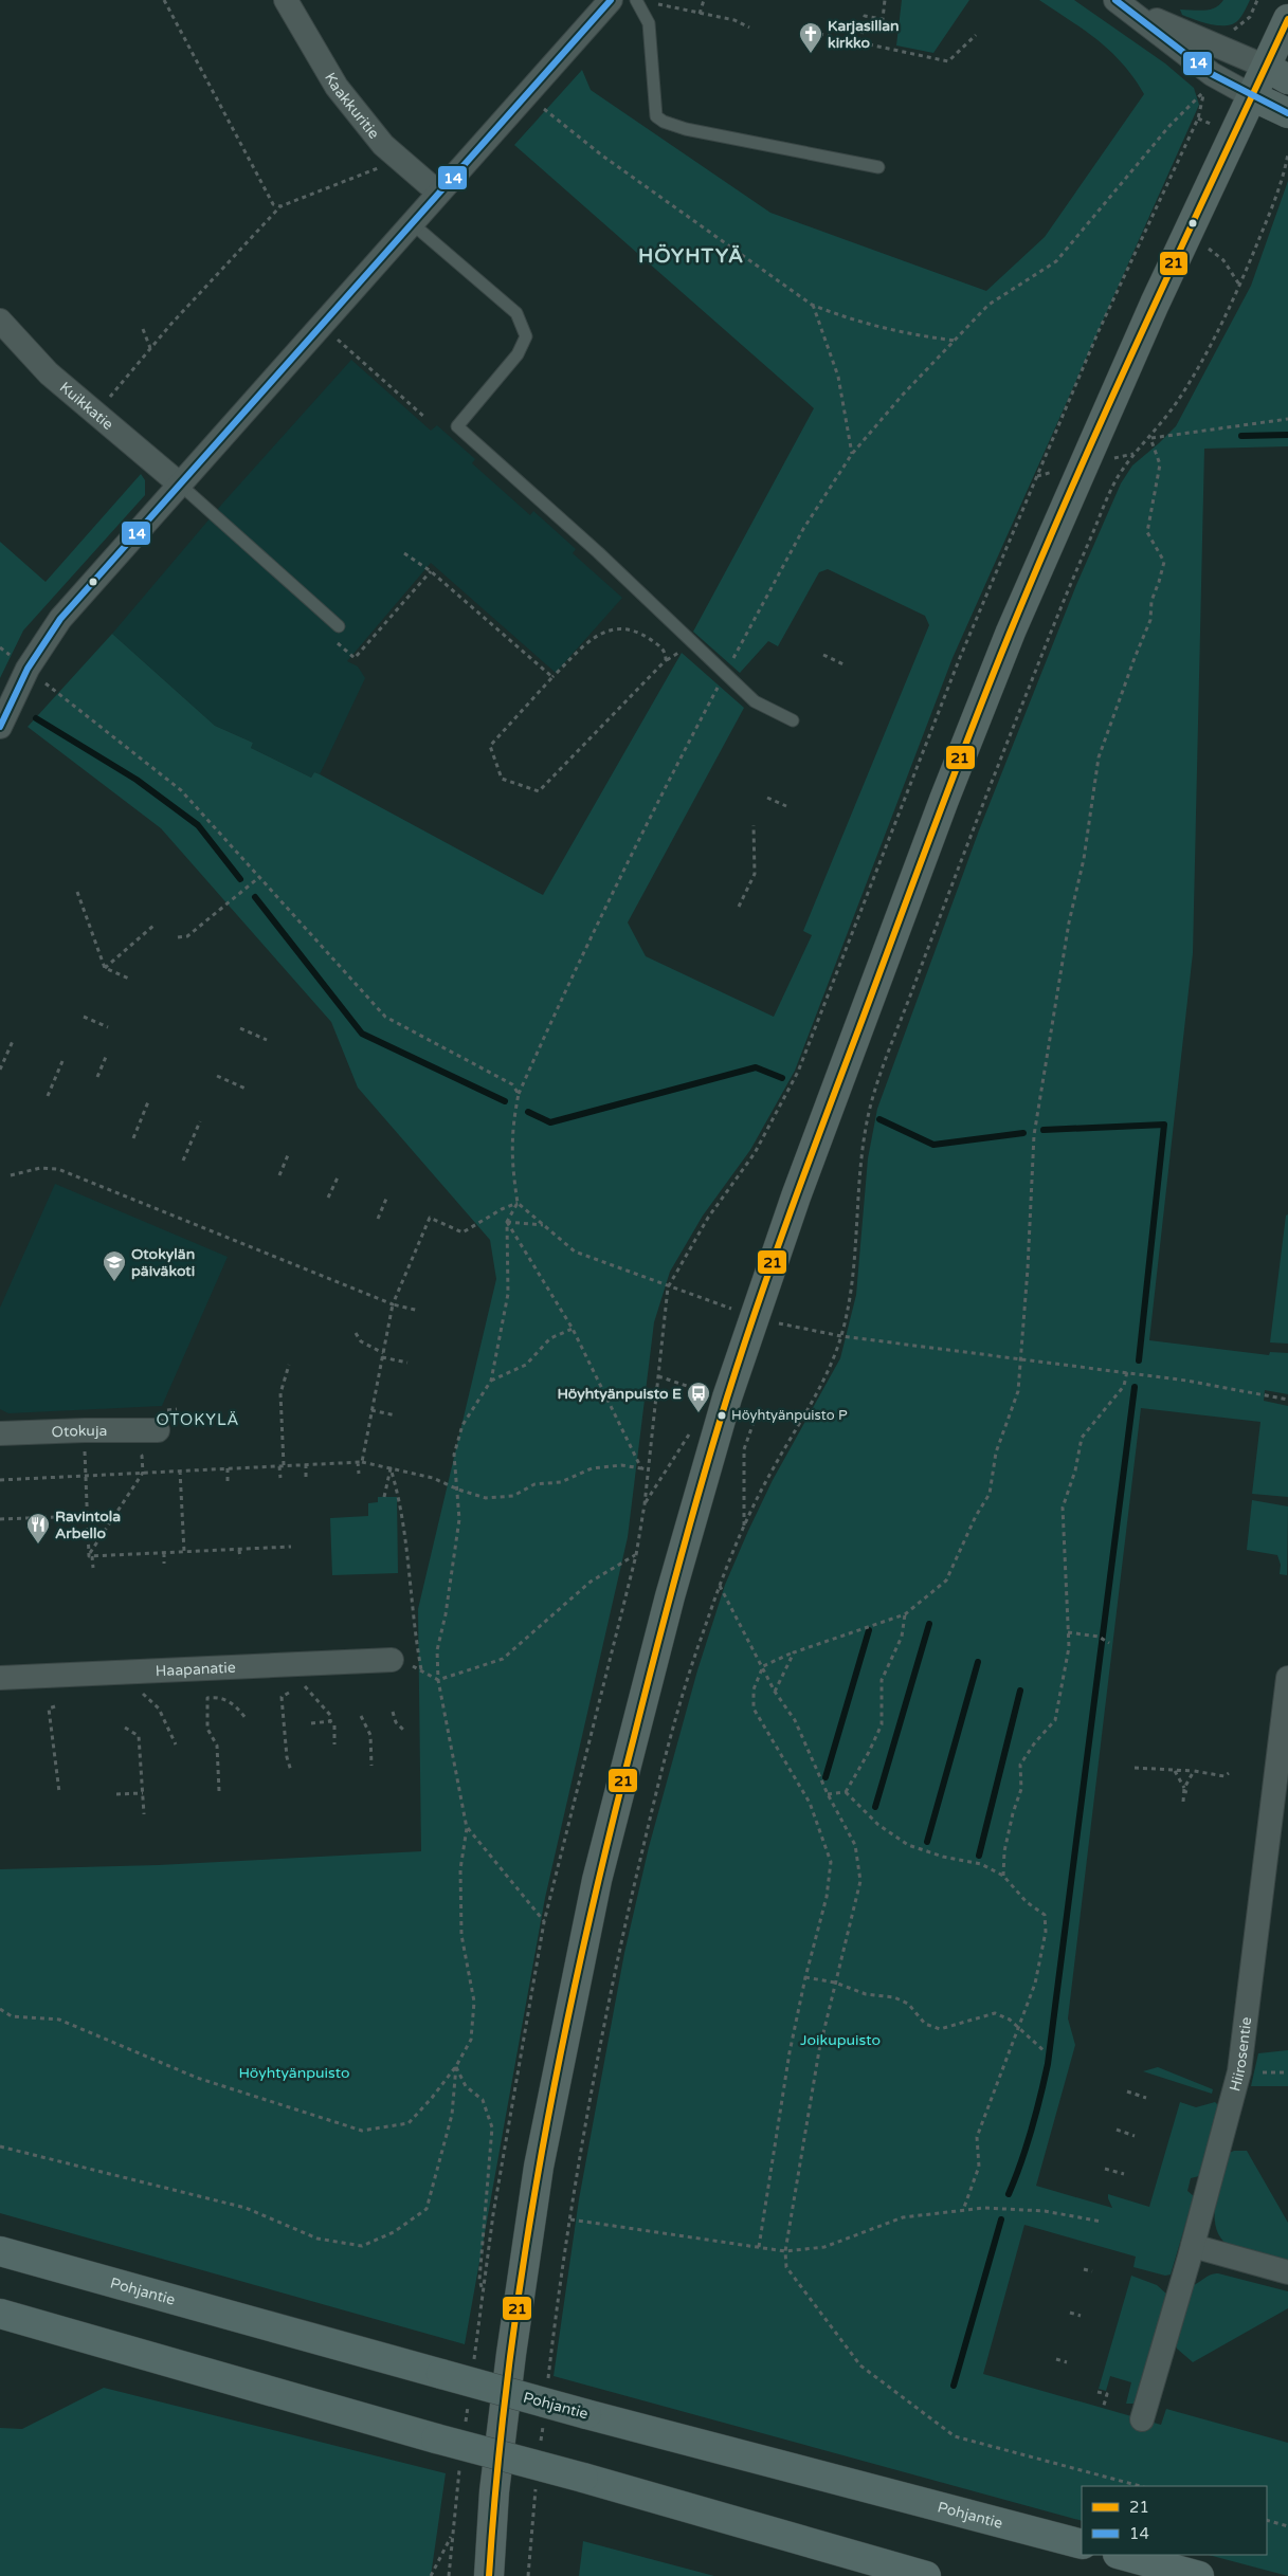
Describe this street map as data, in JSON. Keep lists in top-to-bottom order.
{
  "streets": {
    "highway": ["Pohjantie"],
    "street": [
      "Kaakkuritie",
      "Kuikkatie",
      "Otokuja",
      "Haapanatie",
      "Hiirosentie"
    ]
  },
  "districts": ["HÖYHTYÄ", "OTOKYLÄ"],
  "parks": ["Joikupuisto", "Höyhtyänpuisto"],
  "places": {
    "church": ["Karjasillan kirkko"],
    "school or university": ["Otokylän päiväkoti"],
    "bus stop": ["Höyhtyänpuisto E"],
    "other": ["Höyhtyänpuisto P"],
    "restaurant": ["Ravintola Arbello"]
  },
  "lines": ["transit line 14", "transit line 21"],
  "legend": ["21", "14"]
}
